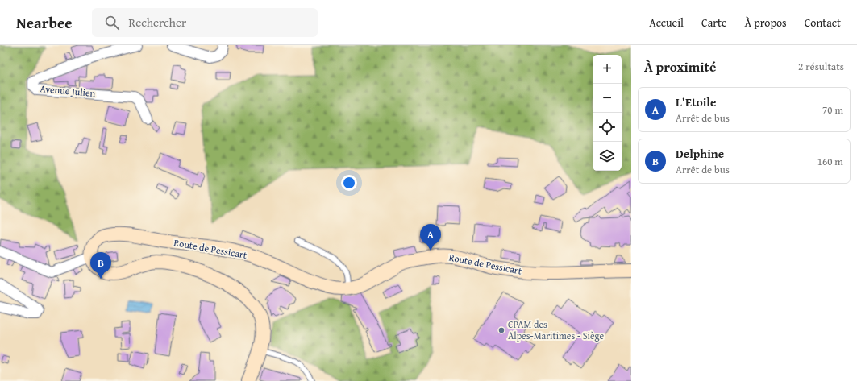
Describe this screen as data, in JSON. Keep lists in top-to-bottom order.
{
  "streets": {
    "street": ["Avenue Julien", "Route de Pessicart"]
  },
  "places": ["CPAM des Alpes-Maritimes - Siège"],
  "page": {
    "header": "Nearbee",
    "search": "Rechercher",
    "nav": [
      "Accueil",
      "Carte",
      "À propos",
      "Contact"
    ],
    "heading": ["À proximité", "2 résultats"],
    "map_buttons": ["+", "−"],
    "list": [
      {
        "mark": "A",
        "name": "L'Etoile",
        "note": "Arrêt de bus",
        "value": "70 m"
      },
      {
        "mark": "B",
        "name": "Delphine",
        "note": "Arrêt de bus",
        "value": "160 m"
      }
    ],
    "pins": ["A", "B"]
  }
}
